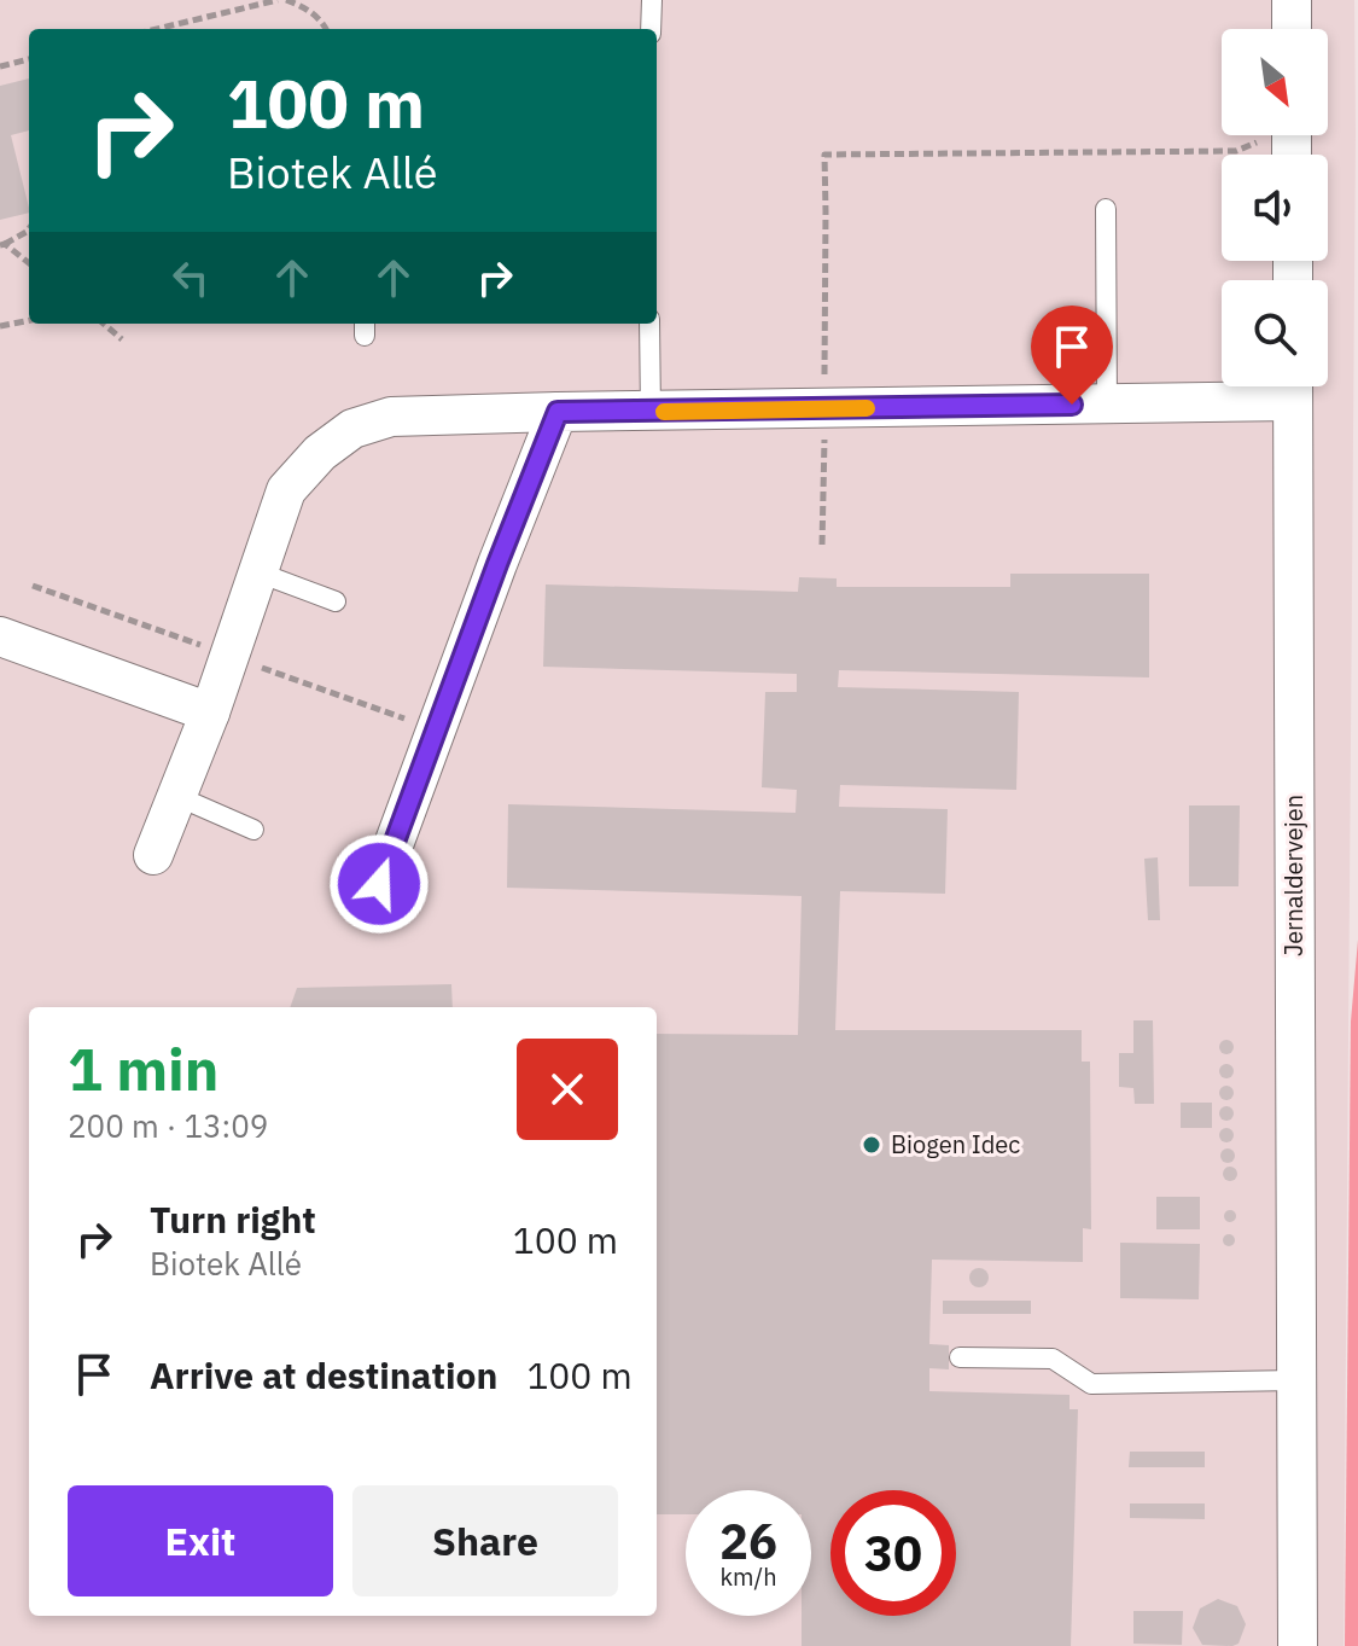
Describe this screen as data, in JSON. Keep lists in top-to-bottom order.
{
  "streets": {
    "street": ["Jernaldervejen"]
  },
  "places": ["Biogen Idec"],
  "north": "bottom right",
  "page": {
    "turn": ["100 m", "Biotek Allé"],
    "heading": ["1 min", "200 m · 13:09"],
    "list": [
      {
        "name": "Turn right",
        "note": "Biotek Allé",
        "value": "100 m"
      },
      {
        "name": "Arrive at destination",
        "value": "100 m"
      }
    ],
    "buttons": ["Exit", "Share"],
    "speed": "26 km/h",
    "limit": "30"
  }
}
